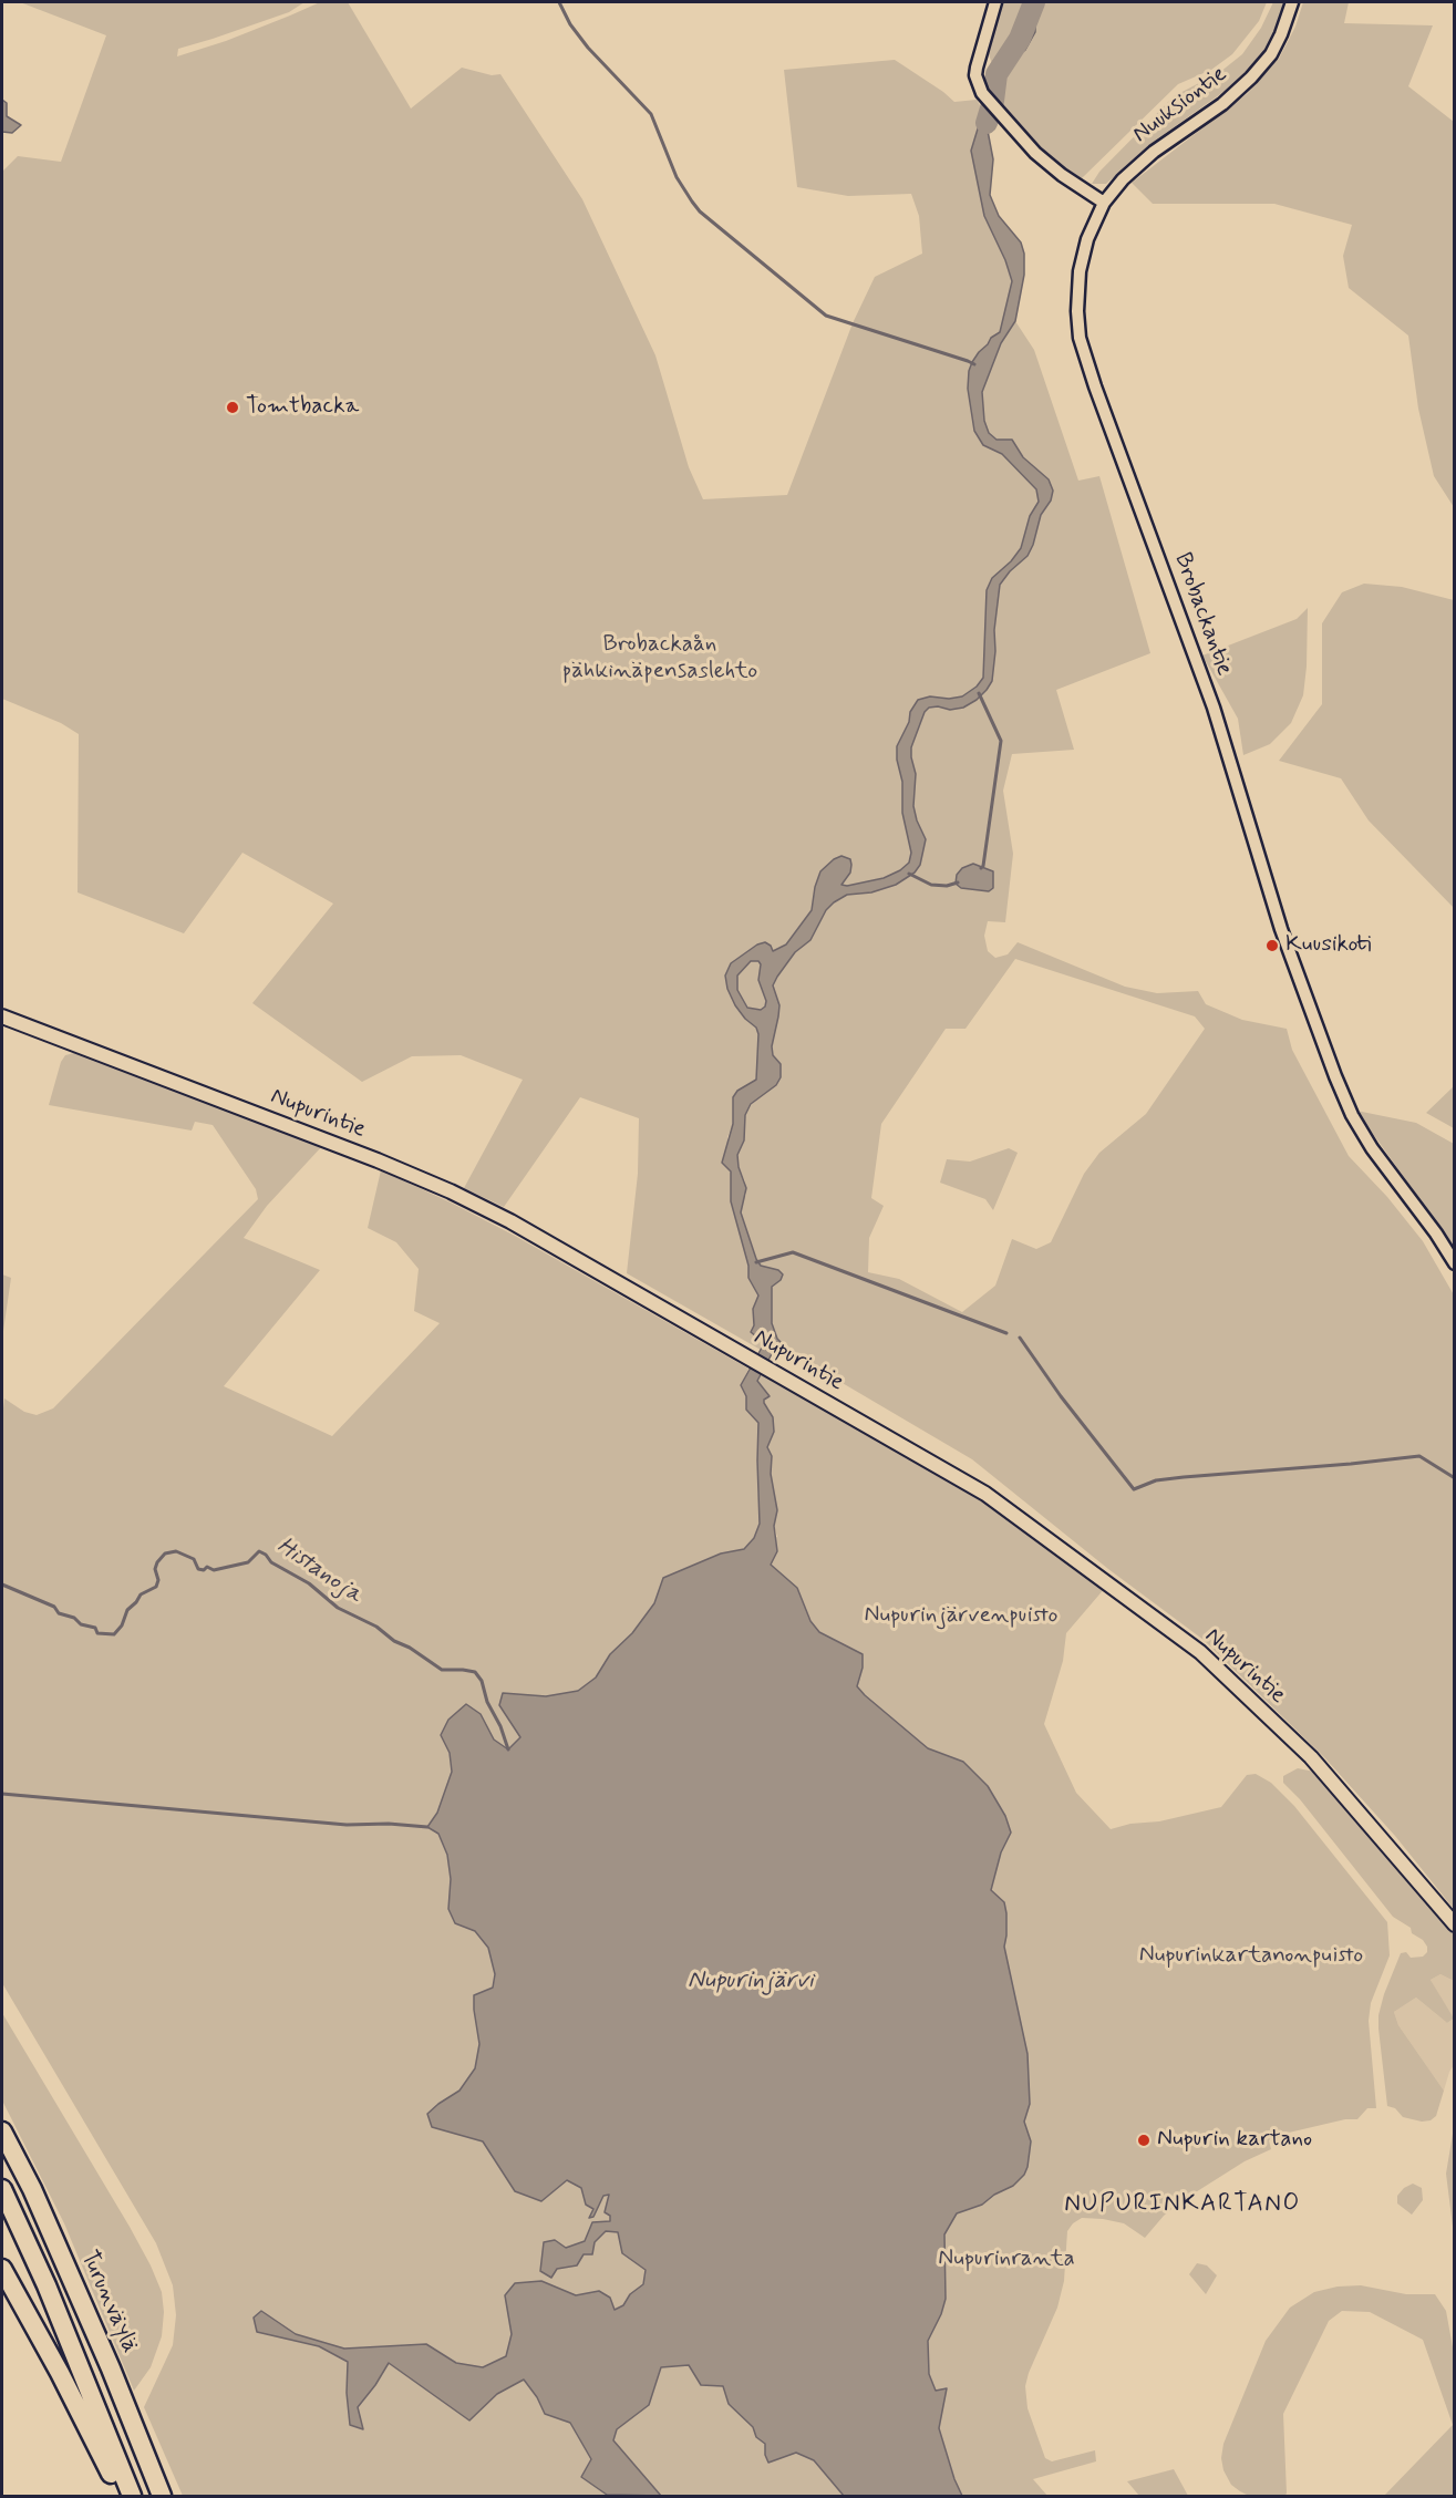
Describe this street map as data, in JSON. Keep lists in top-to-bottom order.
{
  "streets": {
    "highway": ["Turunväylä"],
    "main road": ["Nupurintie"],
    "street": ["Nuuksiontie", "Brobackantie"]
  },
  "crossings": [
    ["Nuuksiontie", "Brobackantie"]
  ],
  "districts": ["NUPURINKARTANO"],
  "water": ["Histanoja", "Nupurinjärvi"],
  "parks": [
    "Brobackaån pähkinäpensaslehto",
    "Nupurinjärvenpuisto",
    "Nupurinkartanonpuisto",
    "Nupurinranta"
  ],
  "places": ["Tomtbacka", "Kuusikoti", "Nupurin kartano"]
}
